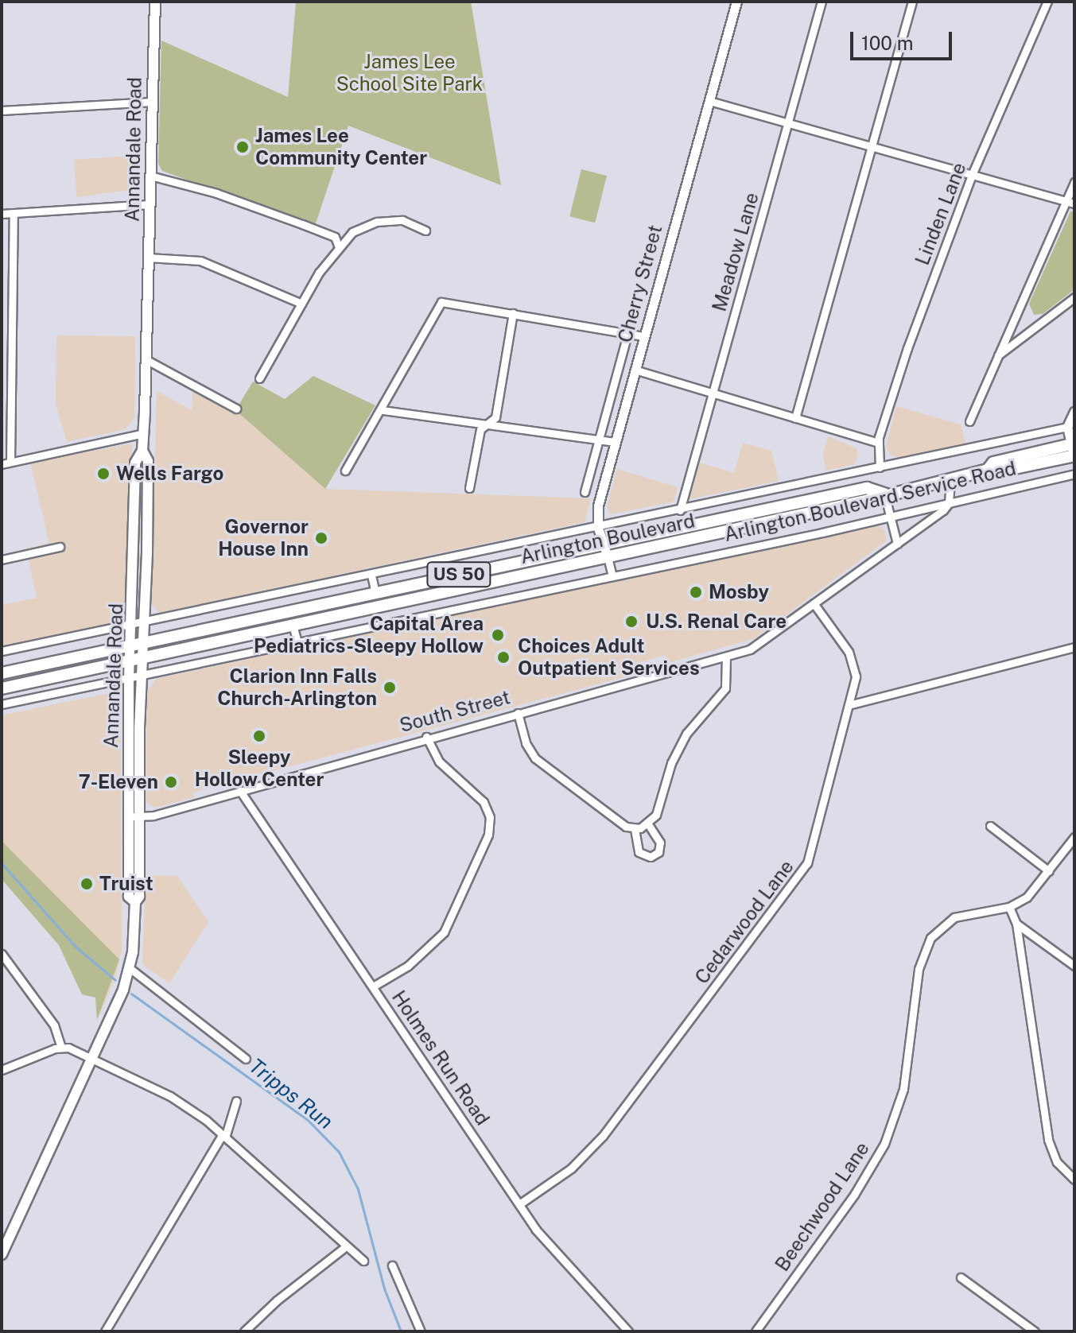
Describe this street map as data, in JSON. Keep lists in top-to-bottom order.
{
  "streets": {
    "highway": ["Arlington Boulevard", "US 50"],
    "main road": ["Annandale Road"],
    "street": [
      "Linden Lane",
      "Meadow Lane",
      "Cherry Street",
      "Arlington Boulevard Service Road",
      "South Street",
      "Cedarwood Lane",
      "Holmes Run Road",
      "Beechwood Lane"
    ]
  },
  "crossings": [
    ["Annandale Road", "Arlington Boulevard Service Road"],
    ["Annandale Road", "Arlington Boulevard"],
    ["Annandale Road", "South Street"],
    ["Meadow Lane", "Arlington Boulevard Service Road"],
    ["Cherry Street", "Arlington Boulevard Service Road"],
    ["Cherry Street", "Arlington Boulevard"],
    ["Arlington Boulevard Service Road", "South Street"],
    ["South Street", "Cedarwood Lane"],
    ["South Street", "Holmes Run Road"],
    ["Cedarwood Lane", "Holmes Run Road"]
  ],
  "water": ["Tripps Run"],
  "parks": ["James Lee School Site Park"],
  "places": [
    "James Lee Community Center",
    "Wells Fargo",
    "Governor House Inn",
    "Mosby",
    "U.S. Renal Care",
    "Capital Area Pediatrics-Sleepy Hollow",
    "Choices Adult Outpatient Services",
    "Clarion Inn Falls Church-Arlington",
    "Sleepy Hollow Center",
    "7-Eleven",
    "Truist"
  ],
  "scale_bar": "100 m"
}
